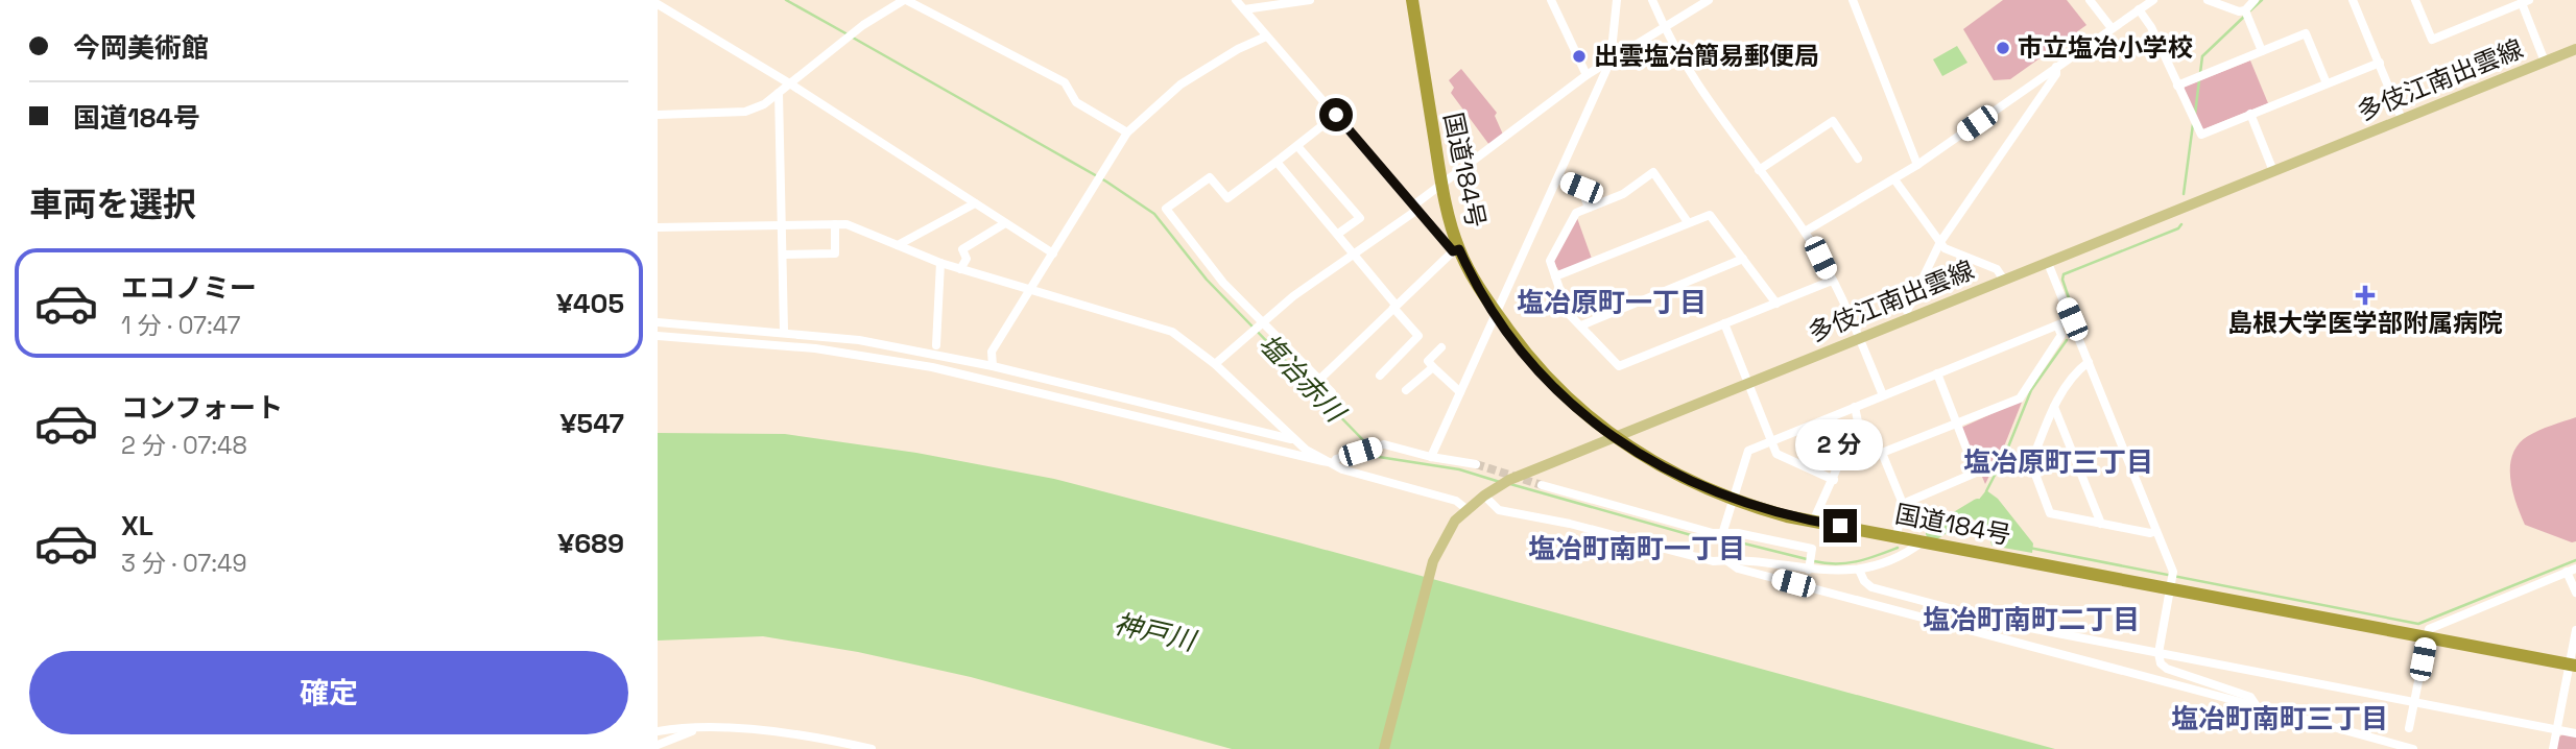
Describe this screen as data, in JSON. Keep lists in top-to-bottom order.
{
  "streets": {
    "highway": ["国道184号"],
    "main road": ["多伎江南出雲線"]
  },
  "crossings": [
    ["多伎江南出雲線", "国道184号"]
  ],
  "districts": [
    "塩冶原町一丁目",
    "塩冶原町三丁目",
    "塩冶町南町一丁目",
    "塩冶町南町二丁目",
    "塩冶町南町三丁目"
  ],
  "water": ["塩冶赤川", "神戸川"],
  "places": {
    "other": ["市立塩冶小学校", "出雲塩冶簡易郵便局"],
    "health": ["島根大学医学部附属病院"]
  },
  "page": {
    "banner": ["今岡美術館", "国道184号"],
    "heading": "車両を選択",
    "list": [
      {
        "name": "エコノミー",
        "note": "1 分 · 07:47",
        "value": "¥405"
      },
      {
        "name": "コンフォート",
        "note": "2 分 · 07:48",
        "value": "¥547"
      },
      {
        "name": "XL",
        "note": "3 分 · 07:49",
        "value": "¥689"
      }
    ],
    "bubble": "2 分",
    "buttons": "確定"
  }
}
